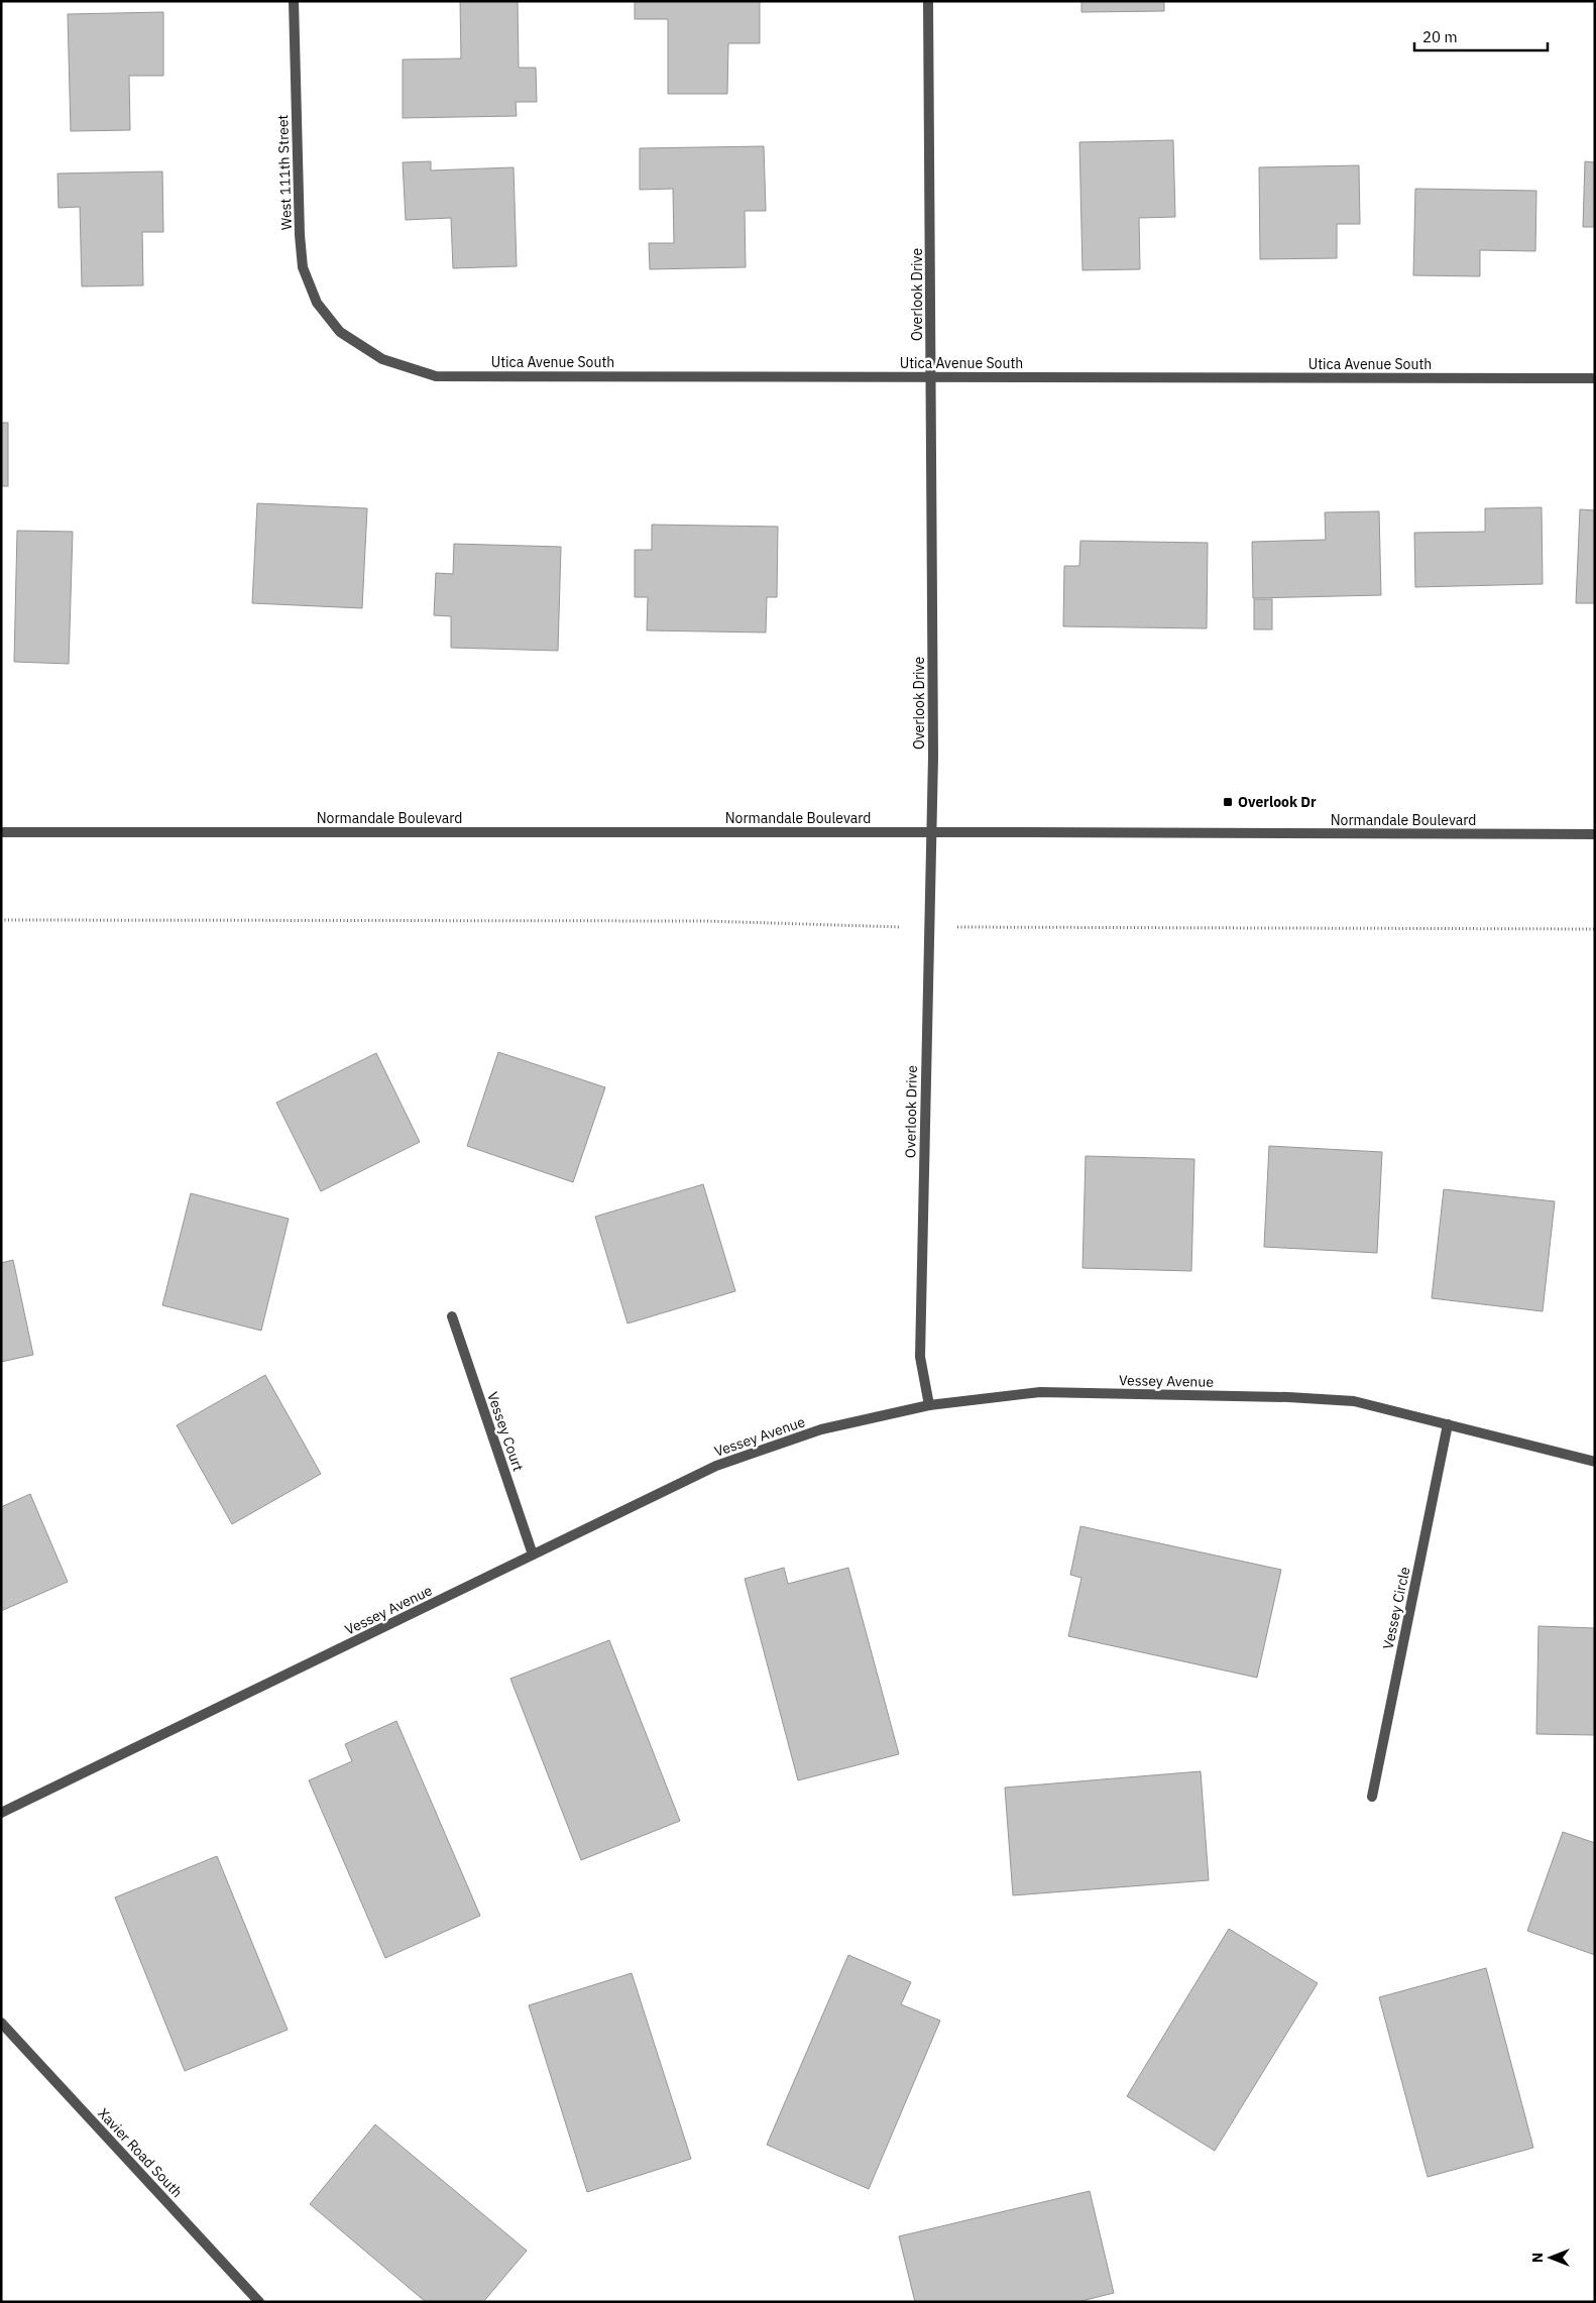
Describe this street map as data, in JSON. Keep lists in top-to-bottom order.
{
  "streets": {
    "street": [
      "West 111th Street",
      "Overlook Drive",
      "Utica Avenue South",
      "Normandale Boulevard",
      "Vessey Avenue",
      "Vessey Court",
      "Vessey Circle",
      "Xavier Road South"
    ]
  },
  "crossings": [
    ["West 111th Street", "Utica Avenue South"],
    ["Overlook Drive", "Utica Avenue South"],
    ["Overlook Drive", "Normandale Boulevard"],
    ["Overlook Drive", "Vessey Avenue"],
    ["Vessey Avenue", "Vessey Court"],
    ["Vessey Avenue", "Vessey Circle"]
  ],
  "places": {
    "transit": ["Overlook Dr"]
  },
  "scale_bar": "20 m",
  "north": "left"
}
